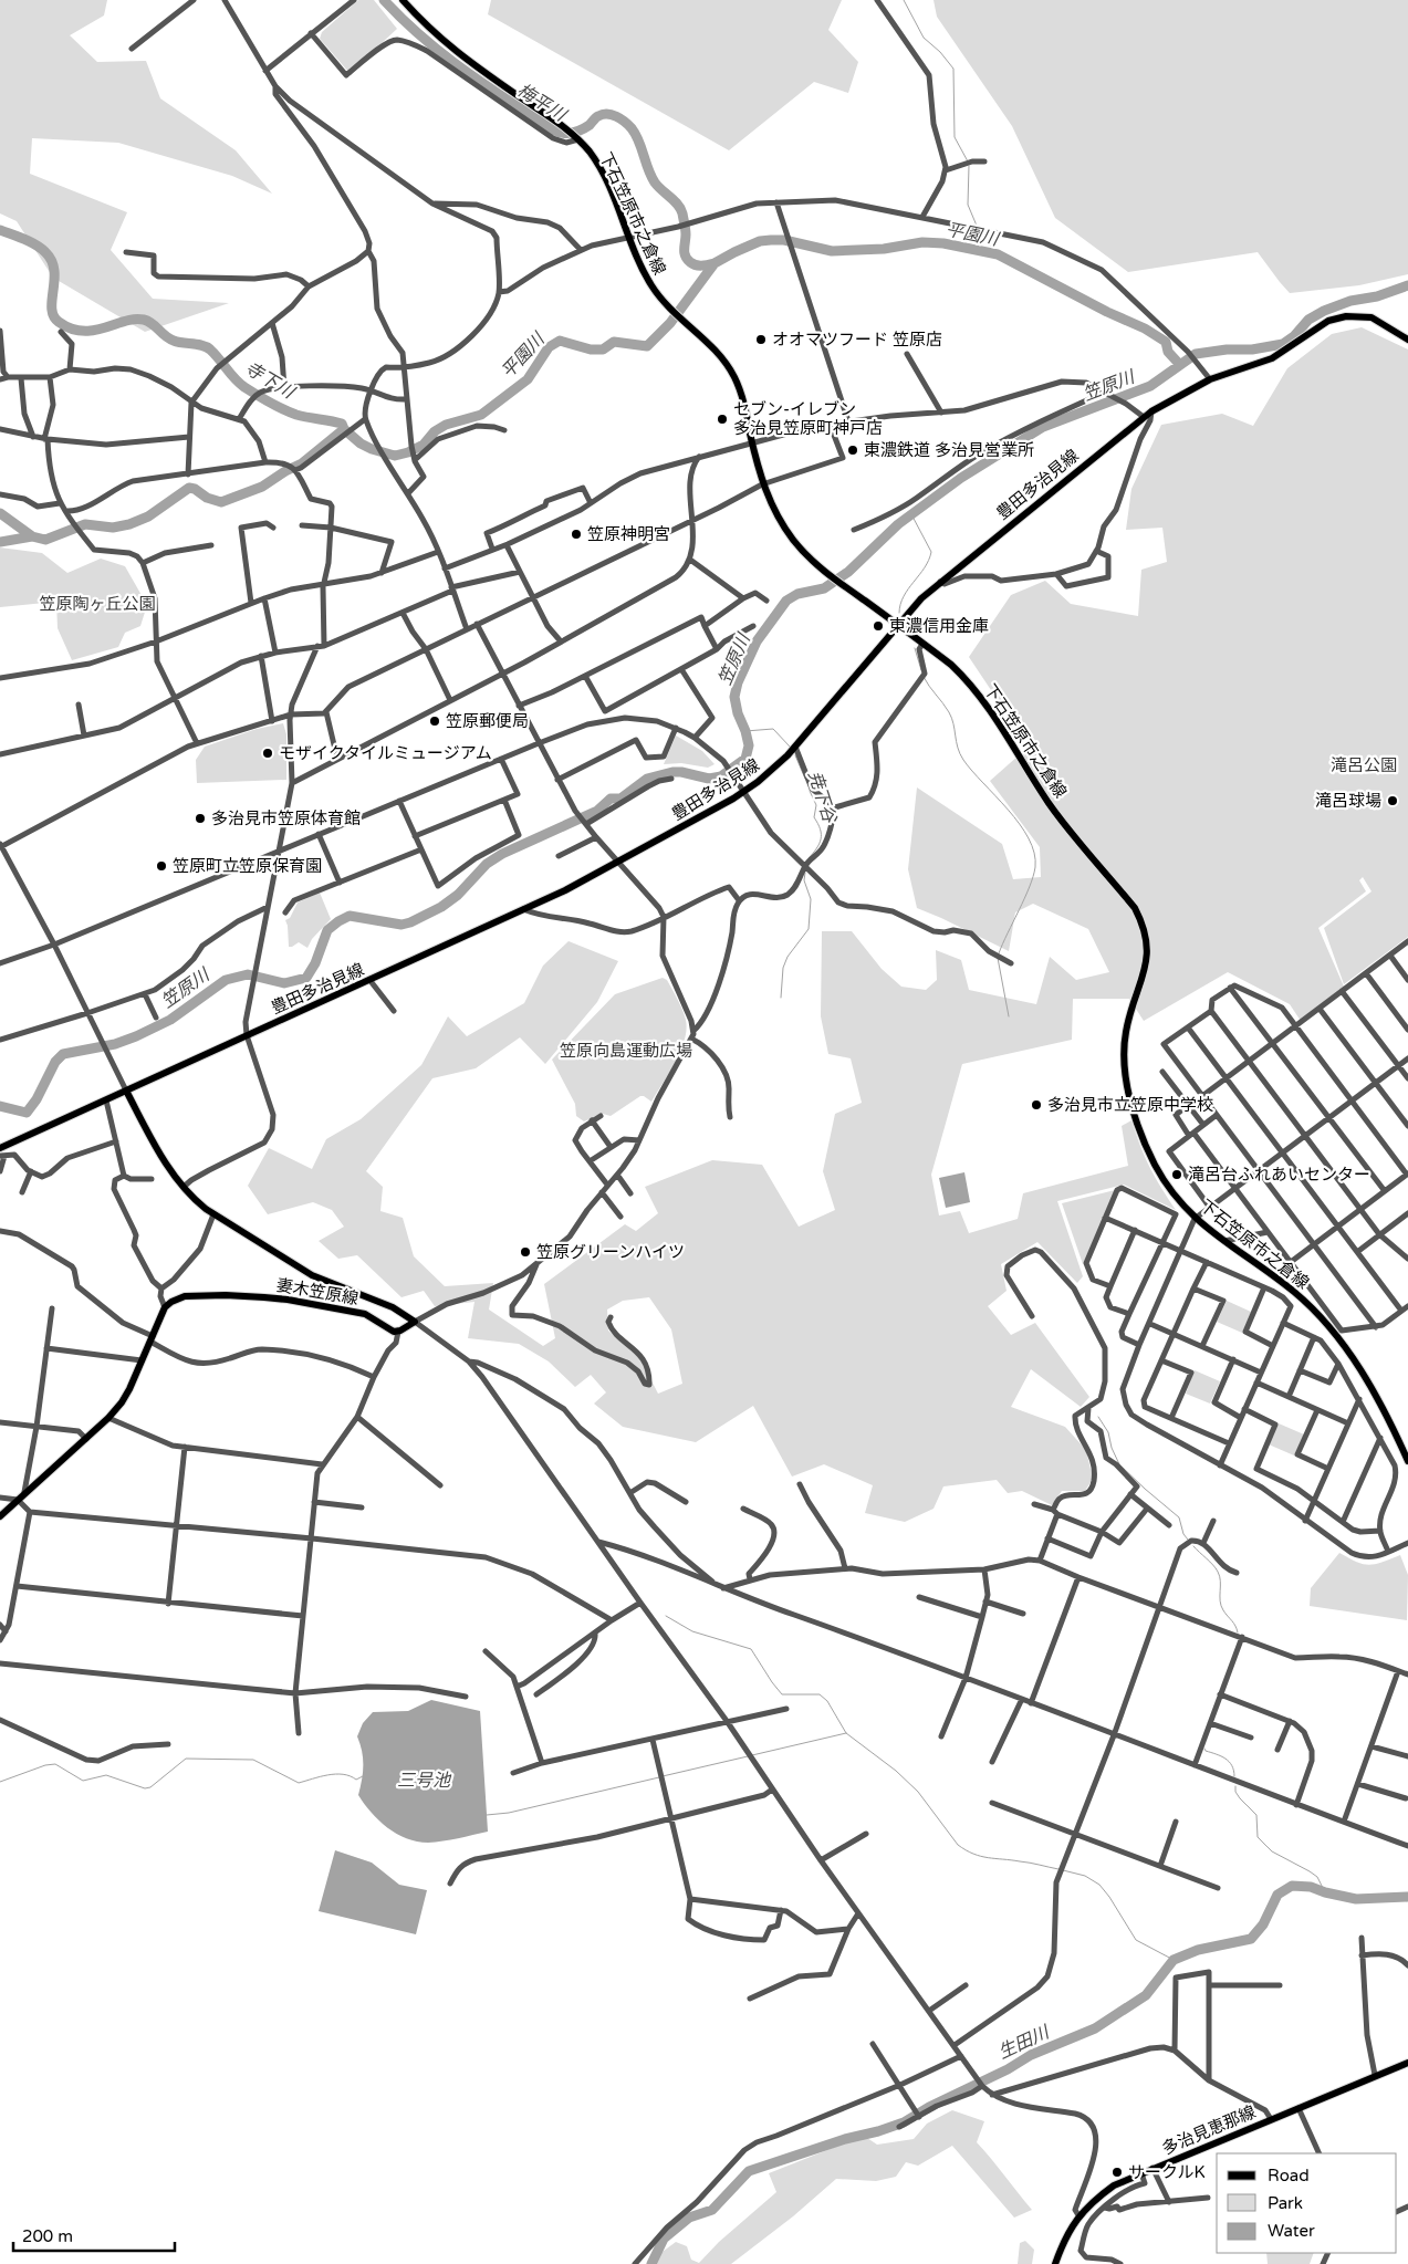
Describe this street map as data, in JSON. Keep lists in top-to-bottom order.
{
  "streets": {
    "main road": [
      "下石笠原市之倉線",
      "豊田多治見線",
      "妻木笠原線",
      "多治見恵那線"
    ]
  },
  "crossings": [
    ["下石笠原市之倉線", "豊田多治見線"],
    ["豊田多治見線", "妻木笠原線"]
  ],
  "water": [
    "梅平川",
    "平園川",
    "寺下川",
    "笠原川",
    "尭下谷",
    "三号池",
    "生田川"
  ],
  "parks": ["笠原陶ヶ丘公園", "滝呂公園", "笠原向島運動広場"],
  "places": [
    "オオマツフード 笠原店",
    "セブン-イレブン 多治見笠原町神戸店",
    "東濃鉄道 多治見営業所",
    "笠原神明宮",
    "東濃信用金庫",
    "笠原郵便局",
    "モザイクタイルミュージアム",
    "滝呂球場",
    "多治見市笠原体育館",
    "笠原町立笠原保育園",
    "多治見市立笠原中学校",
    "滝呂台ふれあいセンター",
    "笠原グリーンハイツ",
    "サークルK"
  ],
  "legend": ["Road", "Park", "Water"],
  "scale_bar": "200 m"
}
